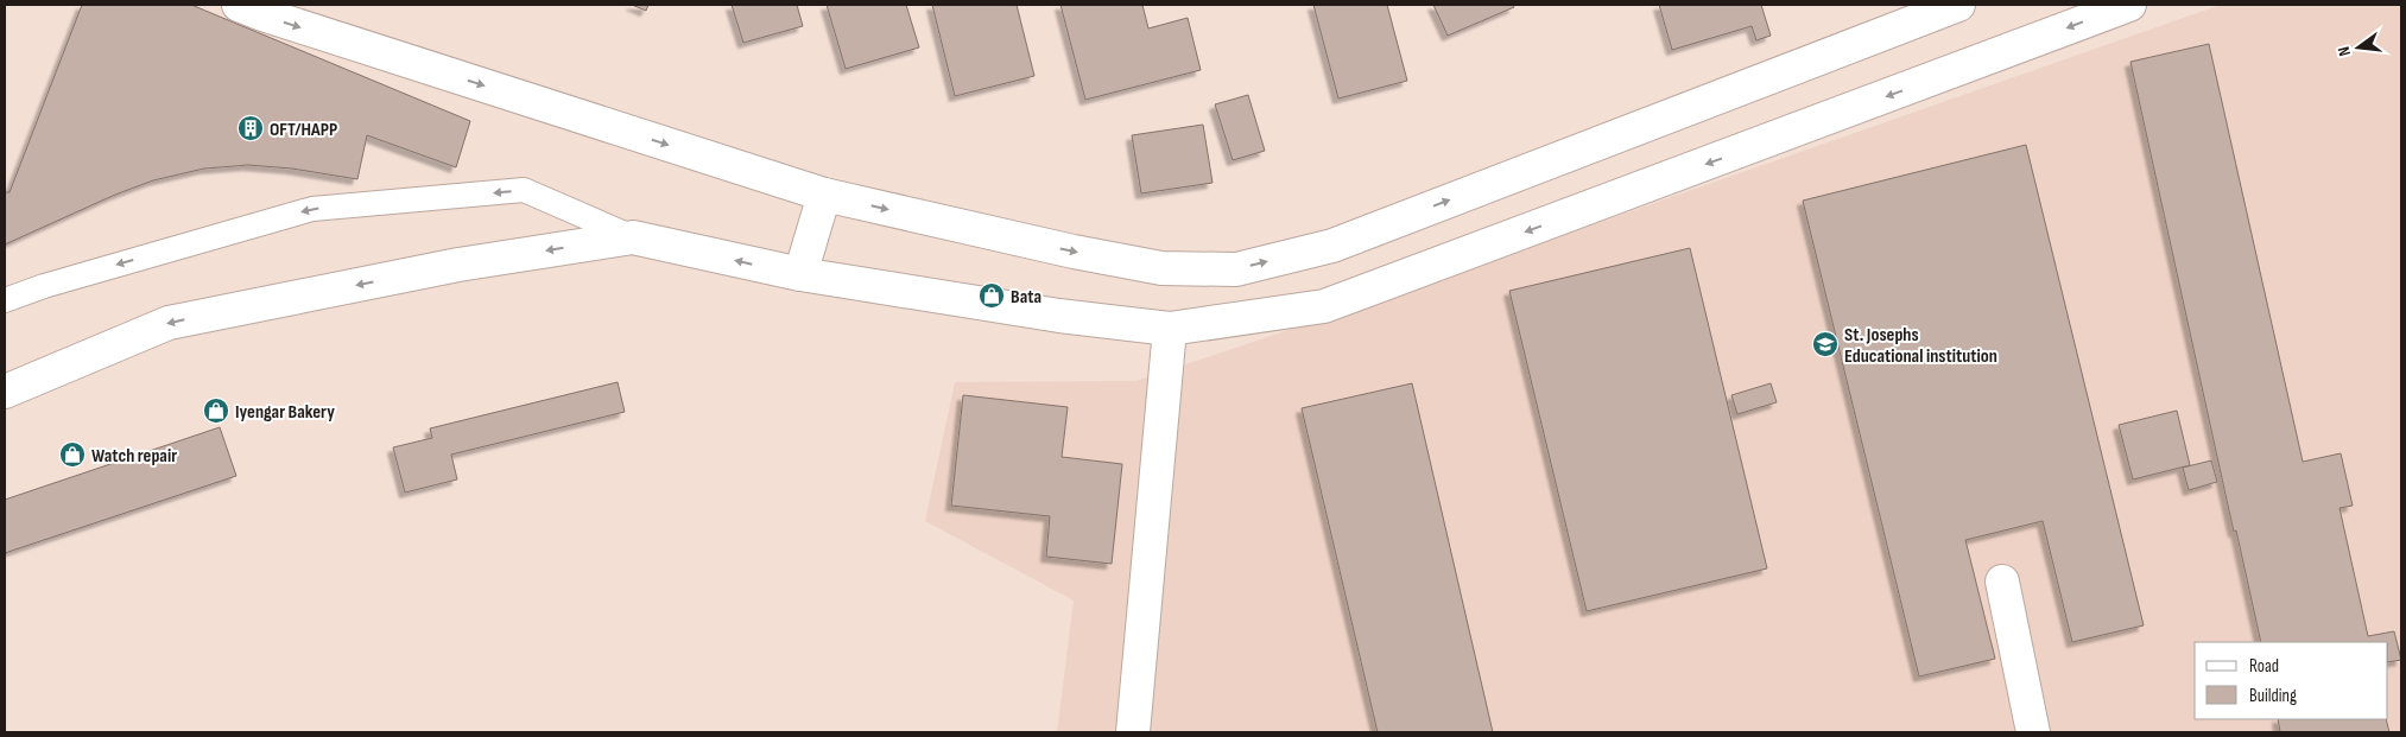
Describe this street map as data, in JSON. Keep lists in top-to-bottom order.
{
  "places": {
    "building": ["OFT/HAPP"],
    "shop": ["Bata", "Iyengar Bakery", "Watch repair"],
    "school or university": ["St. Josephs Educational institution"]
  },
  "legend": ["Road", "Building"],
  "north": "left"
}
